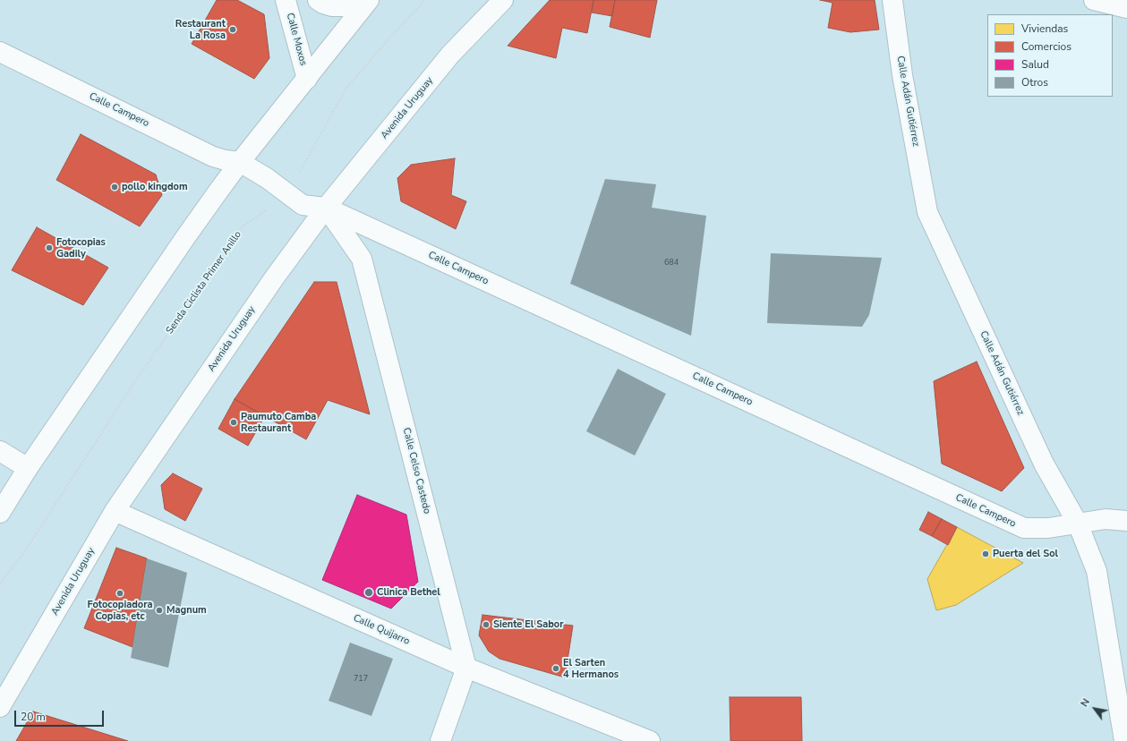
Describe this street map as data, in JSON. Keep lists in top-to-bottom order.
{
  "streets": {
    "street": [
      "Calle Moxos",
      "Calle Adán Gutiérrez",
      "Avenida Uruguay",
      "Calle Campero",
      "Calle Celso Castedo",
      "Calle Quijarro"
    ],
    "path": ["Senda Ciclista Primer Anillo"]
  },
  "crossings": [
    ["Calle Adán Gutiérrez", "Calle Campero"],
    ["Avenida Uruguay", "Calle Campero"],
    ["Avenida Uruguay", "Calle Celso Castedo"],
    ["Avenida Uruguay", "Calle Quijarro"],
    ["Calle Campero", "Senda Ciclista Primer Anillo"],
    ["Calle Campero", "Calle Celso Castedo"],
    ["Calle Celso Castedo", "Calle Quijarro"]
  ],
  "places": [
    "Restaurant La Rosa",
    "pollo kingdom",
    "Fotocopias Gadily",
    "Paumuto Camba Restaurant",
    "Puerta del Sol",
    "Clinica Bethel",
    "Fotocopiadora Copias, etc",
    "Magnum",
    "Siente El Sabor",
    "El Sarten 4 Hermanos"
  ],
  "house_numbers": ["684", "717"],
  "legend": [
    "Viviendas",
    "Comercios",
    "Salud",
    "Otros"
  ],
  "scale_bar": "20 m",
  "north": "top left"
}
